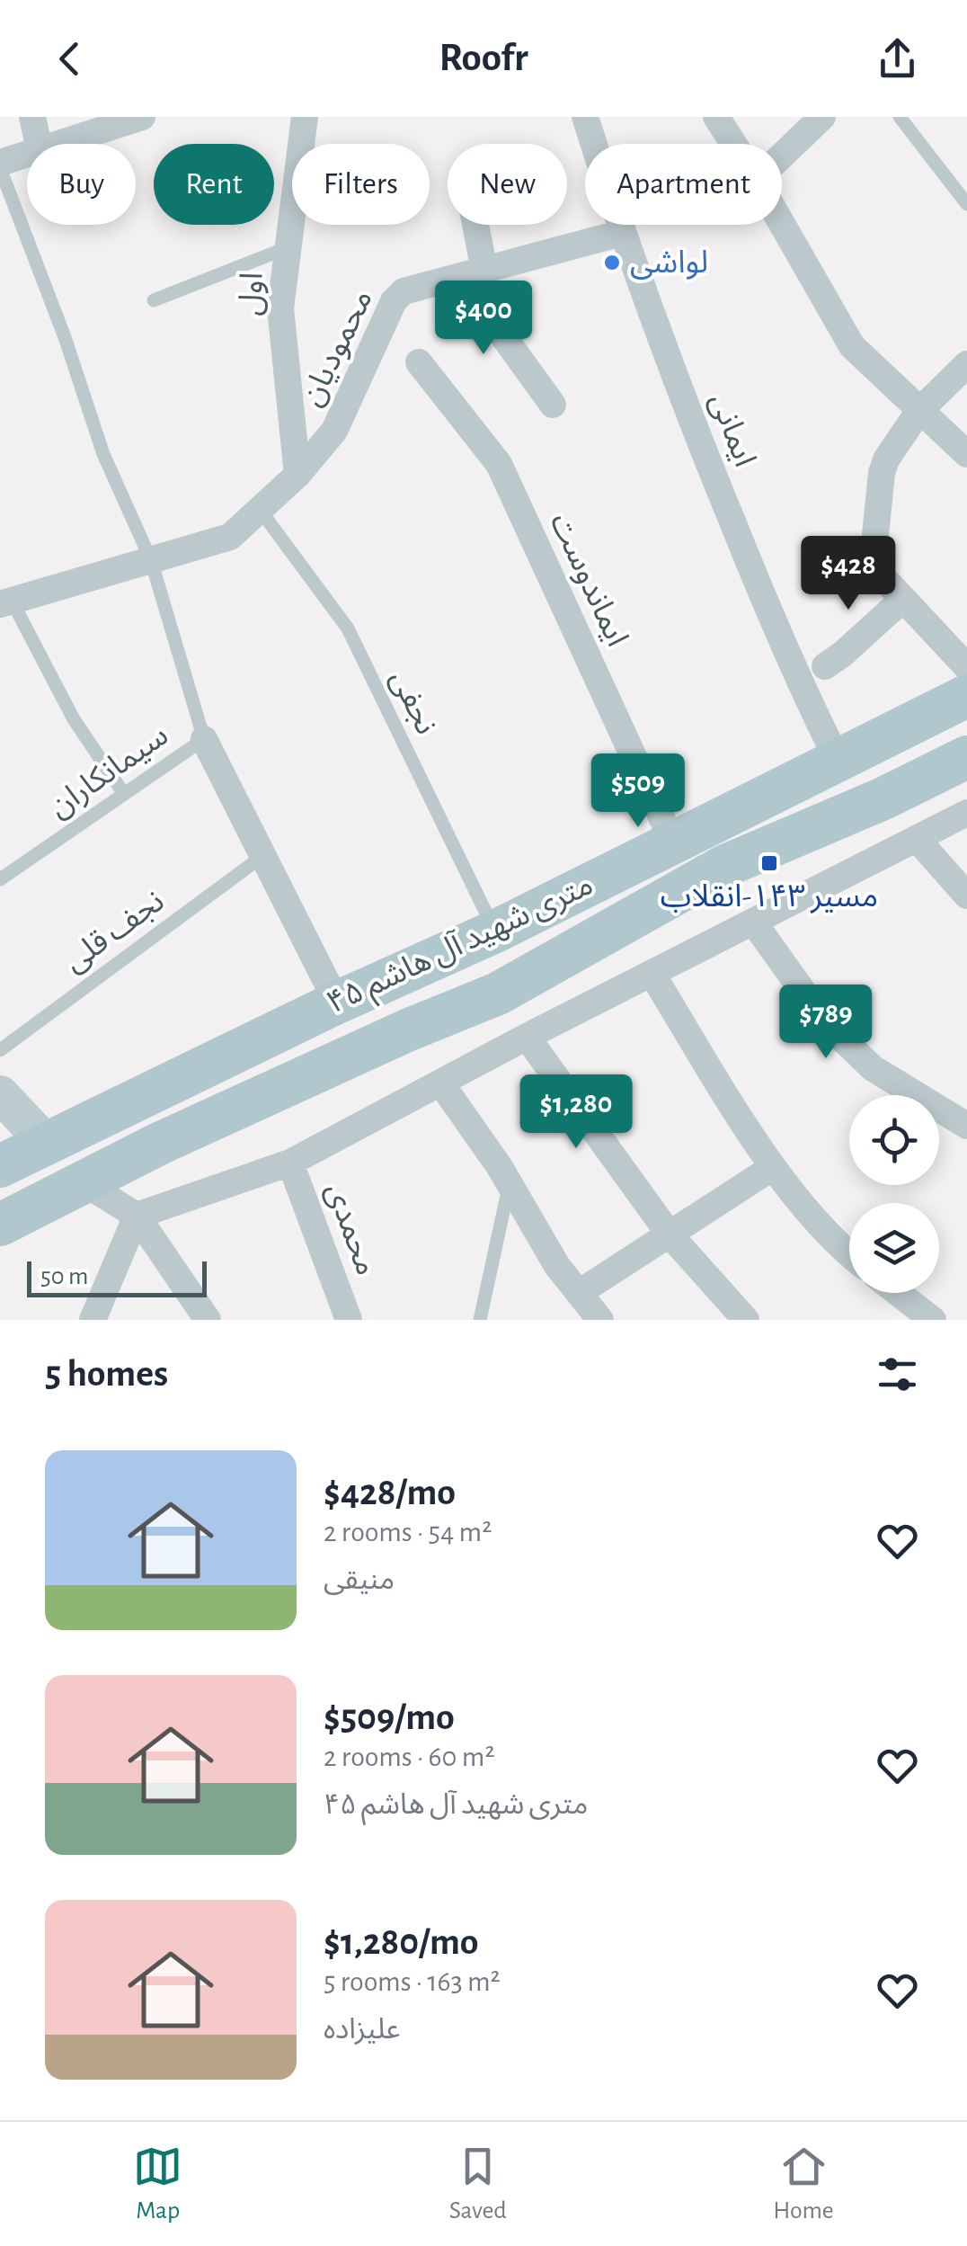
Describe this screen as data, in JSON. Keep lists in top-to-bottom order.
{
  "streets": {
    "main road": ["۴۵ متری شهید آل هاشم"],
    "street": [
      "اول",
      "محمودیان",
      "ایمانی",
      "ایماندوست",
      "محمدی"
    ],
    "lane": ["نجفی", "سیمانکاران", "نجف قلی"]
  },
  "crossings": [
    ["اول", "محمودیان"],
    ["محمودیان", "ایمانی"],
    ["محمودیان", "نجفی"],
    ["ایمانی", "۴۵ متری شهید آل هاشم"],
    ["ایماندوست", "۴۵ متری شهید آل هاشم"],
    ["نجفی", "۴۵ متری شهید آل هاشم"]
  ],
  "places": {
    "other": ["لواشی"],
    "transit": ["مسیر ۱۴۳-انقلاب"]
  },
  "scale_bar": "50 m",
  "page": {
    "header": "Roofr",
    "chip": [
      "Buy",
      "Rent",
      "Filters",
      "New",
      "Apartment"
    ],
    "price": [
      "$400",
      "$428",
      "$509",
      "$789",
      "$1,280"
    ],
    "scale": "50 m",
    "heading": "5 homes",
    "list": [
      {
        "name": "$428/mo",
        "note": "2 rooms · 54 m² · منیقی"
      },
      {
        "name": "$509/mo",
        "note": "2 rooms · 60 m² · ۴۵ متری شهید آل هاشم"
      },
      {
        "name": "$1,280/mo",
        "note": "5 rooms · 163 m² · علیزاده"
      }
    ],
    "tabs": ["Map", "Saved", "Home"]
  }
}
